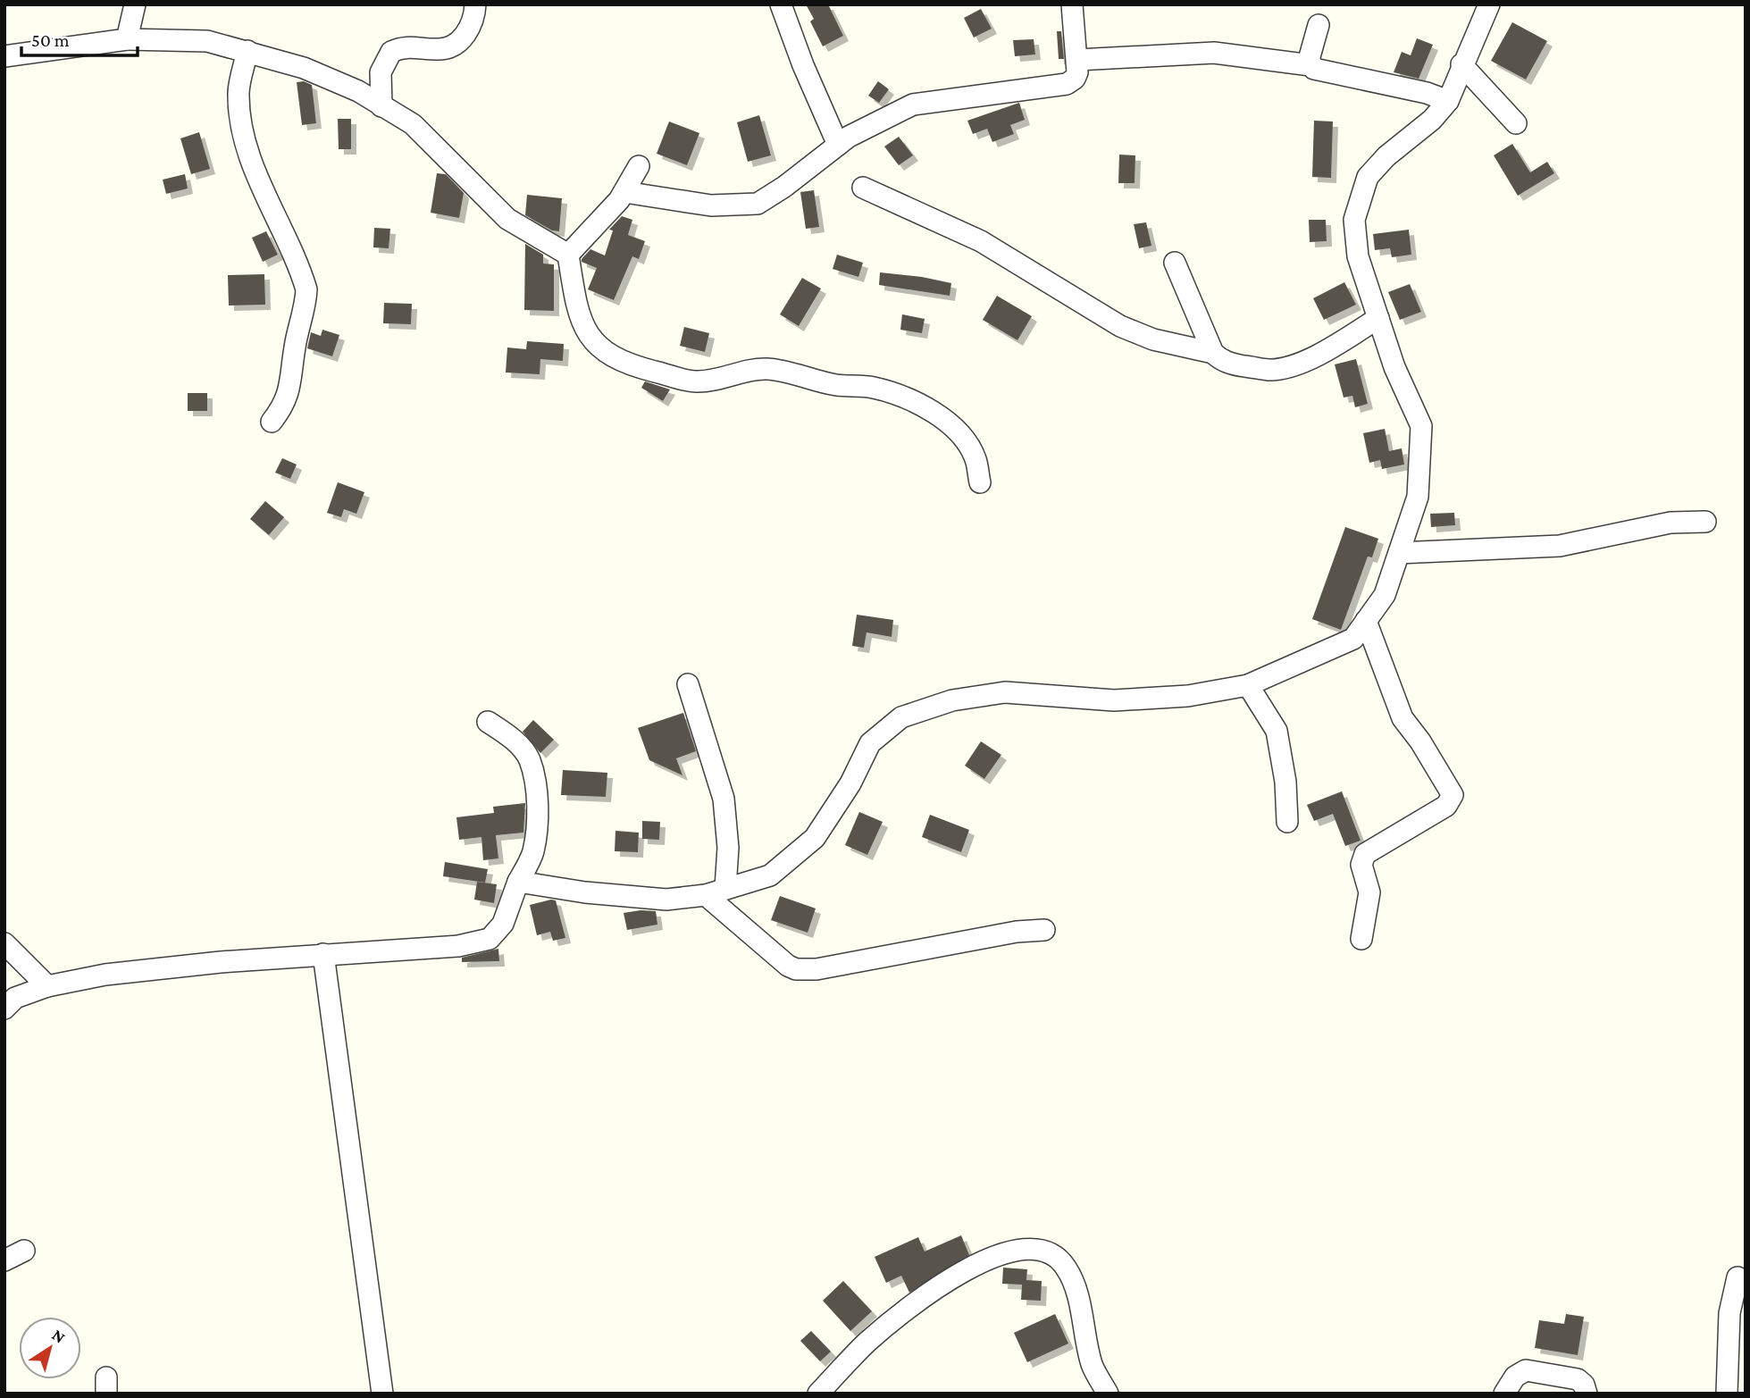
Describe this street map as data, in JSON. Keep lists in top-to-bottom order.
{
  "scale_bar": "50 m",
  "north": "top right"
}
